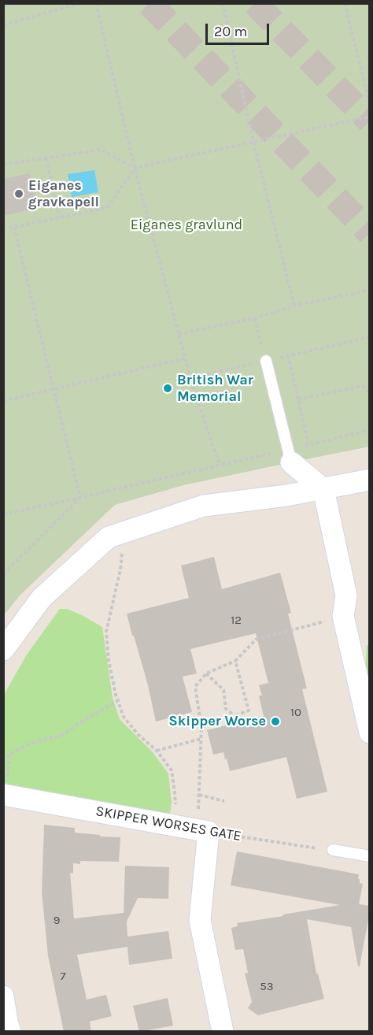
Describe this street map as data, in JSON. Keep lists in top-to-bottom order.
{
  "streets": {
    "street": ["SKIPPER WORSES GATE"]
  },
  "parks": ["Eiganes gravlund"],
  "places": ["Eiganes gravkapell", "British War Memorial", "Skipper Worse"],
  "house_numbers": [
    "12",
    "10",
    "9",
    "7",
    "53"
  ],
  "scale_bar": "20 m"
}
